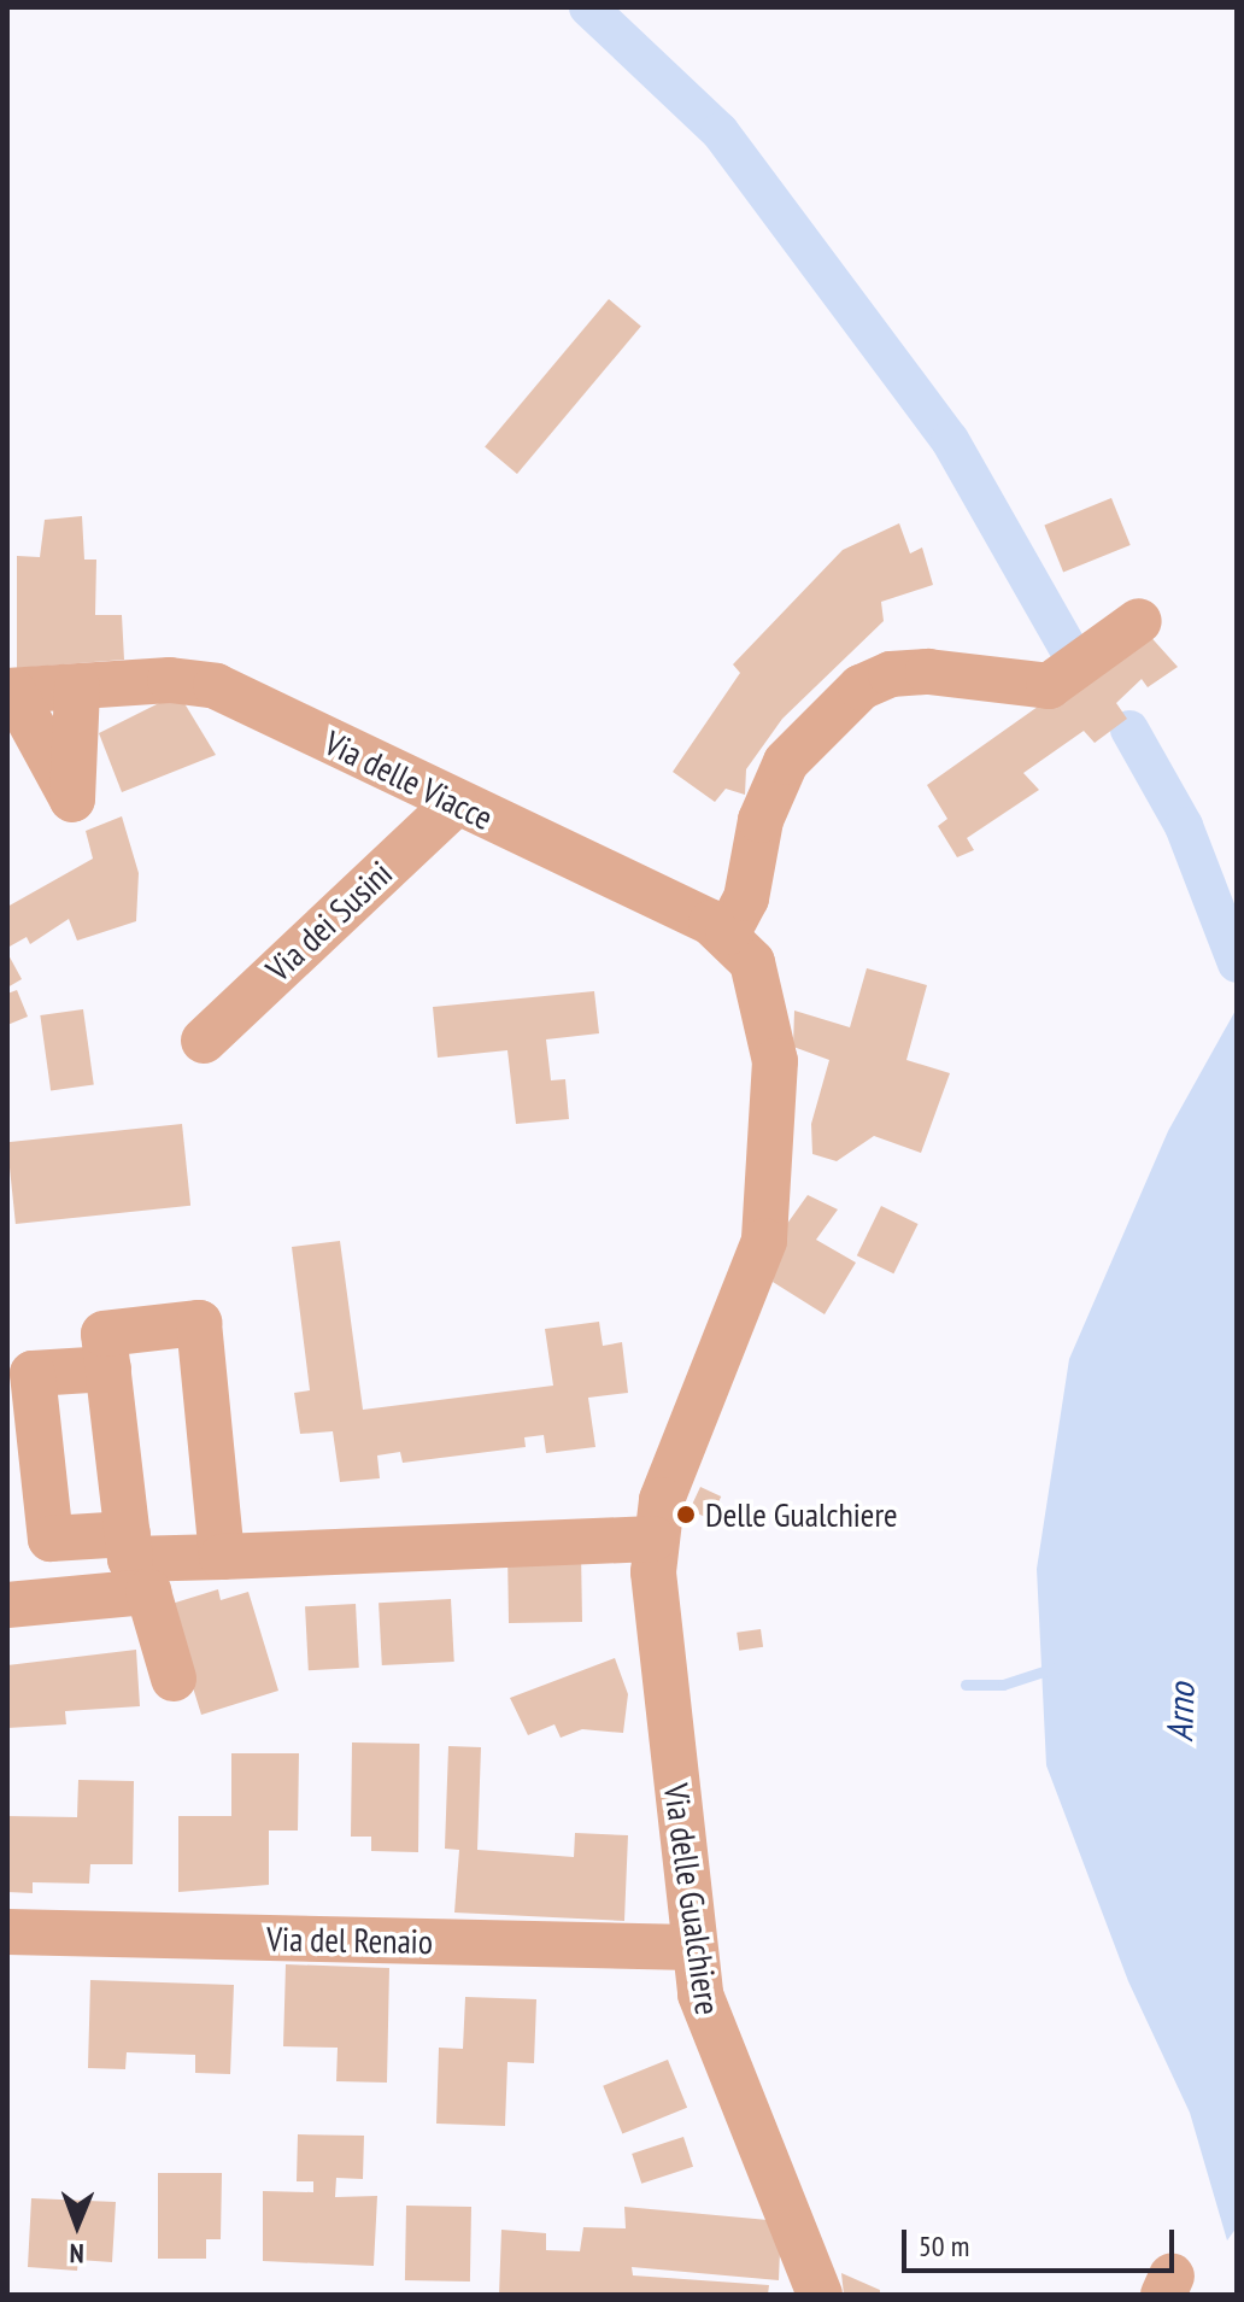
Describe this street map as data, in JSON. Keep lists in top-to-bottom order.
{
  "streets": {
    "street": [
      "Via delle Viacce",
      "Via dei Susini",
      "Via delle Gualchiere",
      "Via del Renaio"
    ]
  },
  "crossings": [
    ["Via delle Viacce", "Via dei Susini"],
    ["Via delle Viacce", "Via delle Gualchiere"],
    ["Via delle Gualchiere", "Via del Renaio"]
  ],
  "water": ["Arno"],
  "places": ["Delle Gualchiere"],
  "scale_bar": "50 m",
  "north": "bottom"
}
